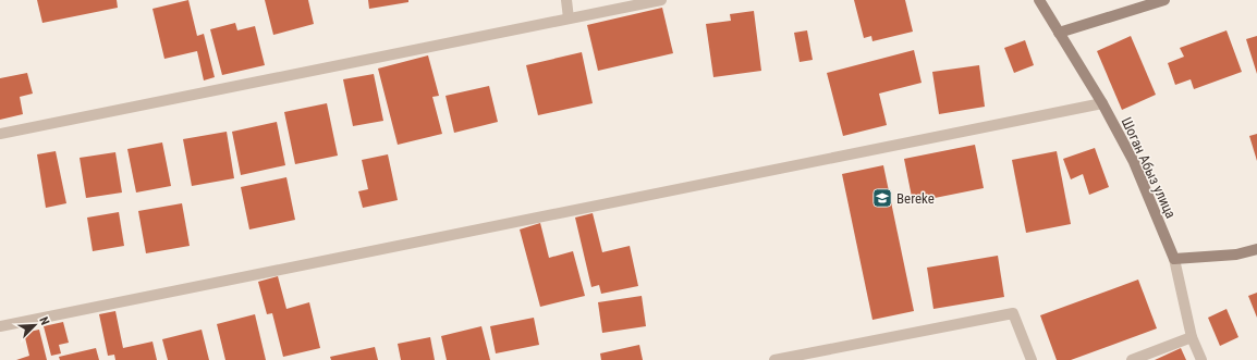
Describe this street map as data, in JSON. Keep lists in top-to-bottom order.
{
  "streets": {
    "street": ["Шоган Абыз улица"]
  },
  "places": {
    "school or university": ["Bereke"]
  },
  "north": "top right"
}
